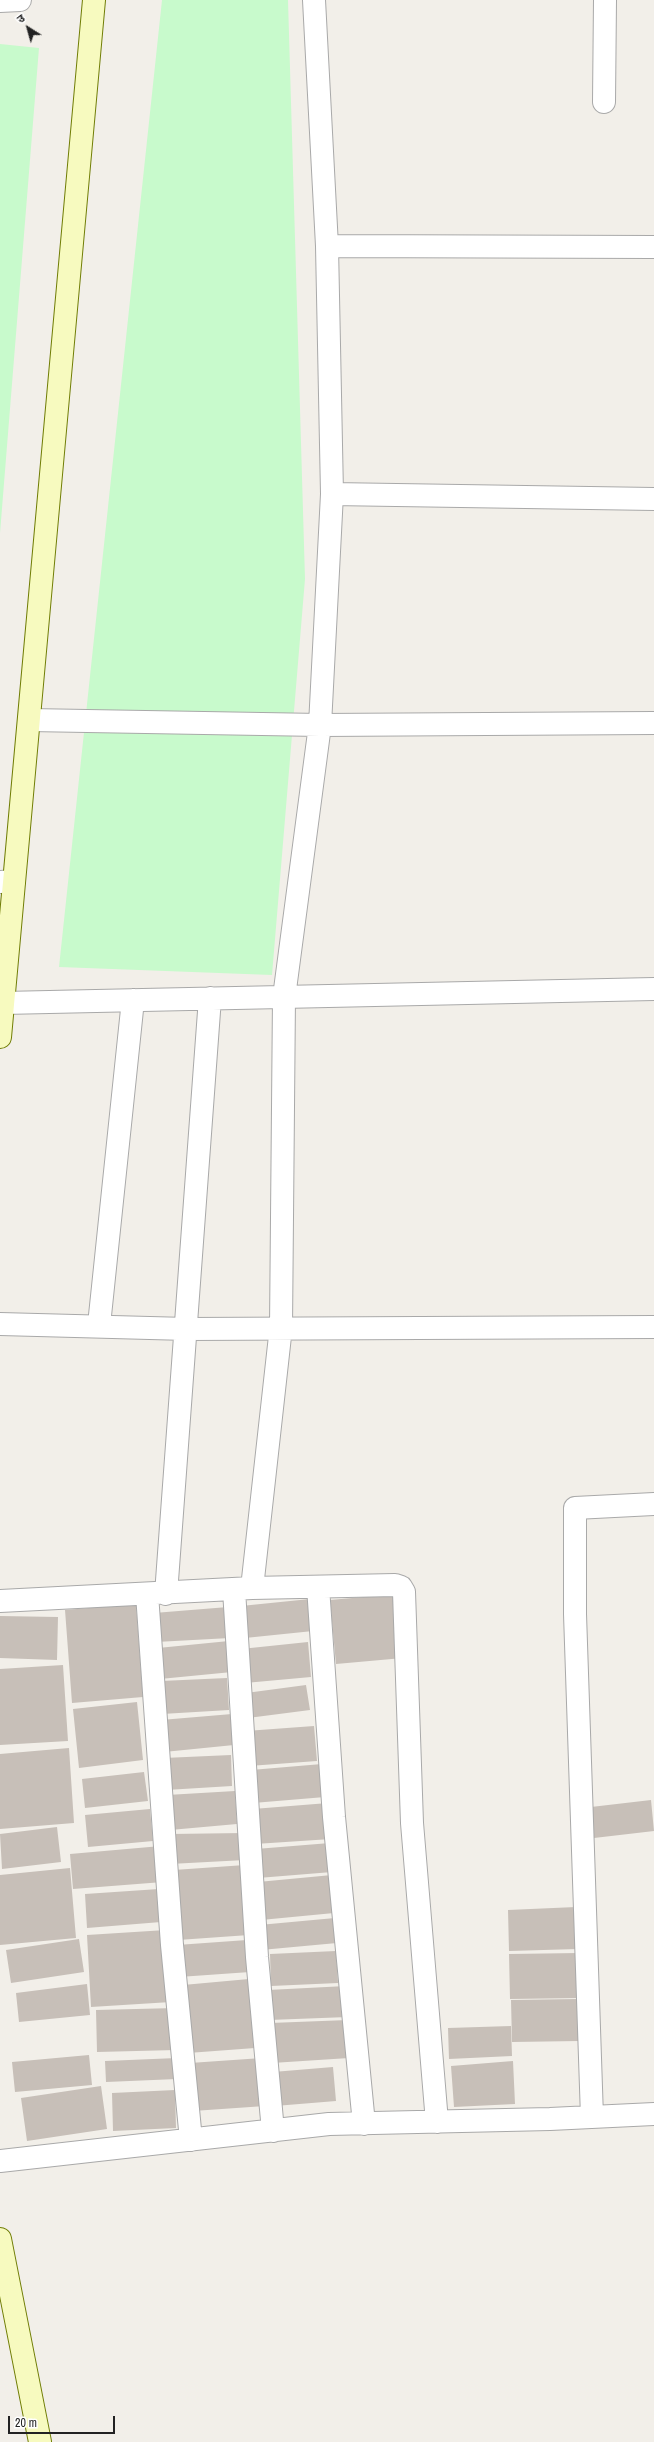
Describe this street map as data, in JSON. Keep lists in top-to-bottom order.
{
  "scale_bar": "20 m",
  "north": "top left"
}
